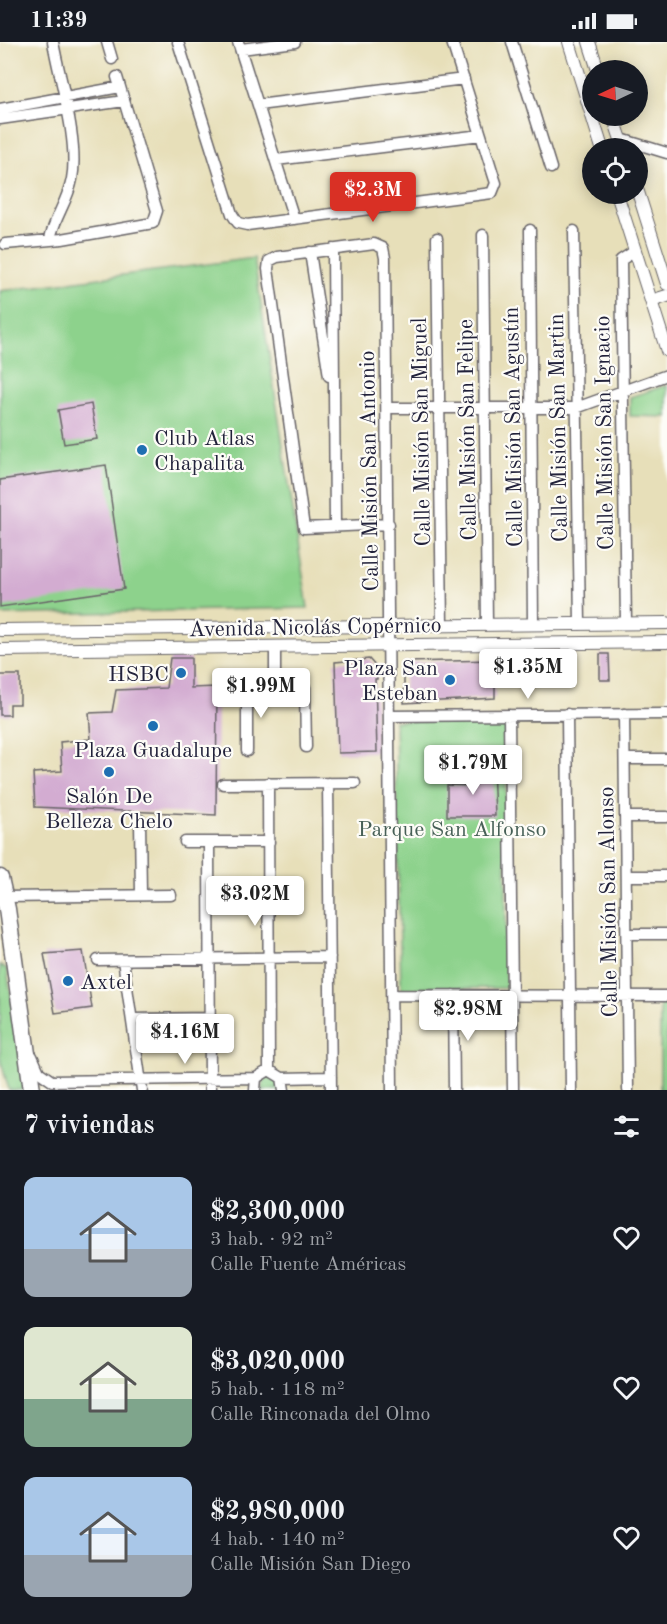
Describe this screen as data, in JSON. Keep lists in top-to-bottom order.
{
  "streets": {
    "street": [
      "Calle Misión San Agustín",
      "Calle Misión San Martin",
      "Calle Misión San Felipe",
      "Calle Misión San Miguel",
      "Calle Misión San Ignacio",
      "Calle Misión San Antonio",
      "Avenida Nicolás Copérnico",
      "Calle Misión San Alonso"
    ]
  },
  "crossings": [
    ["Calle Misión San Agustín", "Avenida Nicolás Copérnico"],
    ["Calle Misión San Martin", "Avenida Nicolás Copérnico"],
    ["Calle Misión San Felipe", "Avenida Nicolás Copérnico"],
    ["Calle Misión San Miguel", "Avenida Nicolás Copérnico"],
    ["Calle Misión San Ignacio", "Avenida Nicolás Copérnico"],
    ["Calle Misión San Antonio", "Avenida Nicolás Copérnico"]
  ],
  "parks": ["Parque San Alfonso"],
  "places": [
    "Club Atlas Chapalita",
    "HSBC",
    "Plaza San Esteban",
    "Plaza Guadalupe",
    "Salón De Belleza Chelo",
    "Axtel"
  ],
  "north": "left",
  "page": {
    "status": "11:39",
    "price": [
      "$2.3M",
      "$1.35M",
      "$1.99M",
      "$1.79M",
      "$3.02M",
      "$2.98M",
      "$4.16M"
    ],
    "heading": "7 viviendas",
    "list": [
      {
        "name": "$2,300,000",
        "note": "3 hab. · 92 m² · Calle Fuente Américas"
      },
      {
        "name": "$3,020,000",
        "note": "5 hab. · 118 m² · Calle Rinconada del Olmo"
      },
      {
        "name": "$2,980,000",
        "note": "4 hab. · 140 m² · Calle Misión San Diego"
      }
    ]
  }
}
